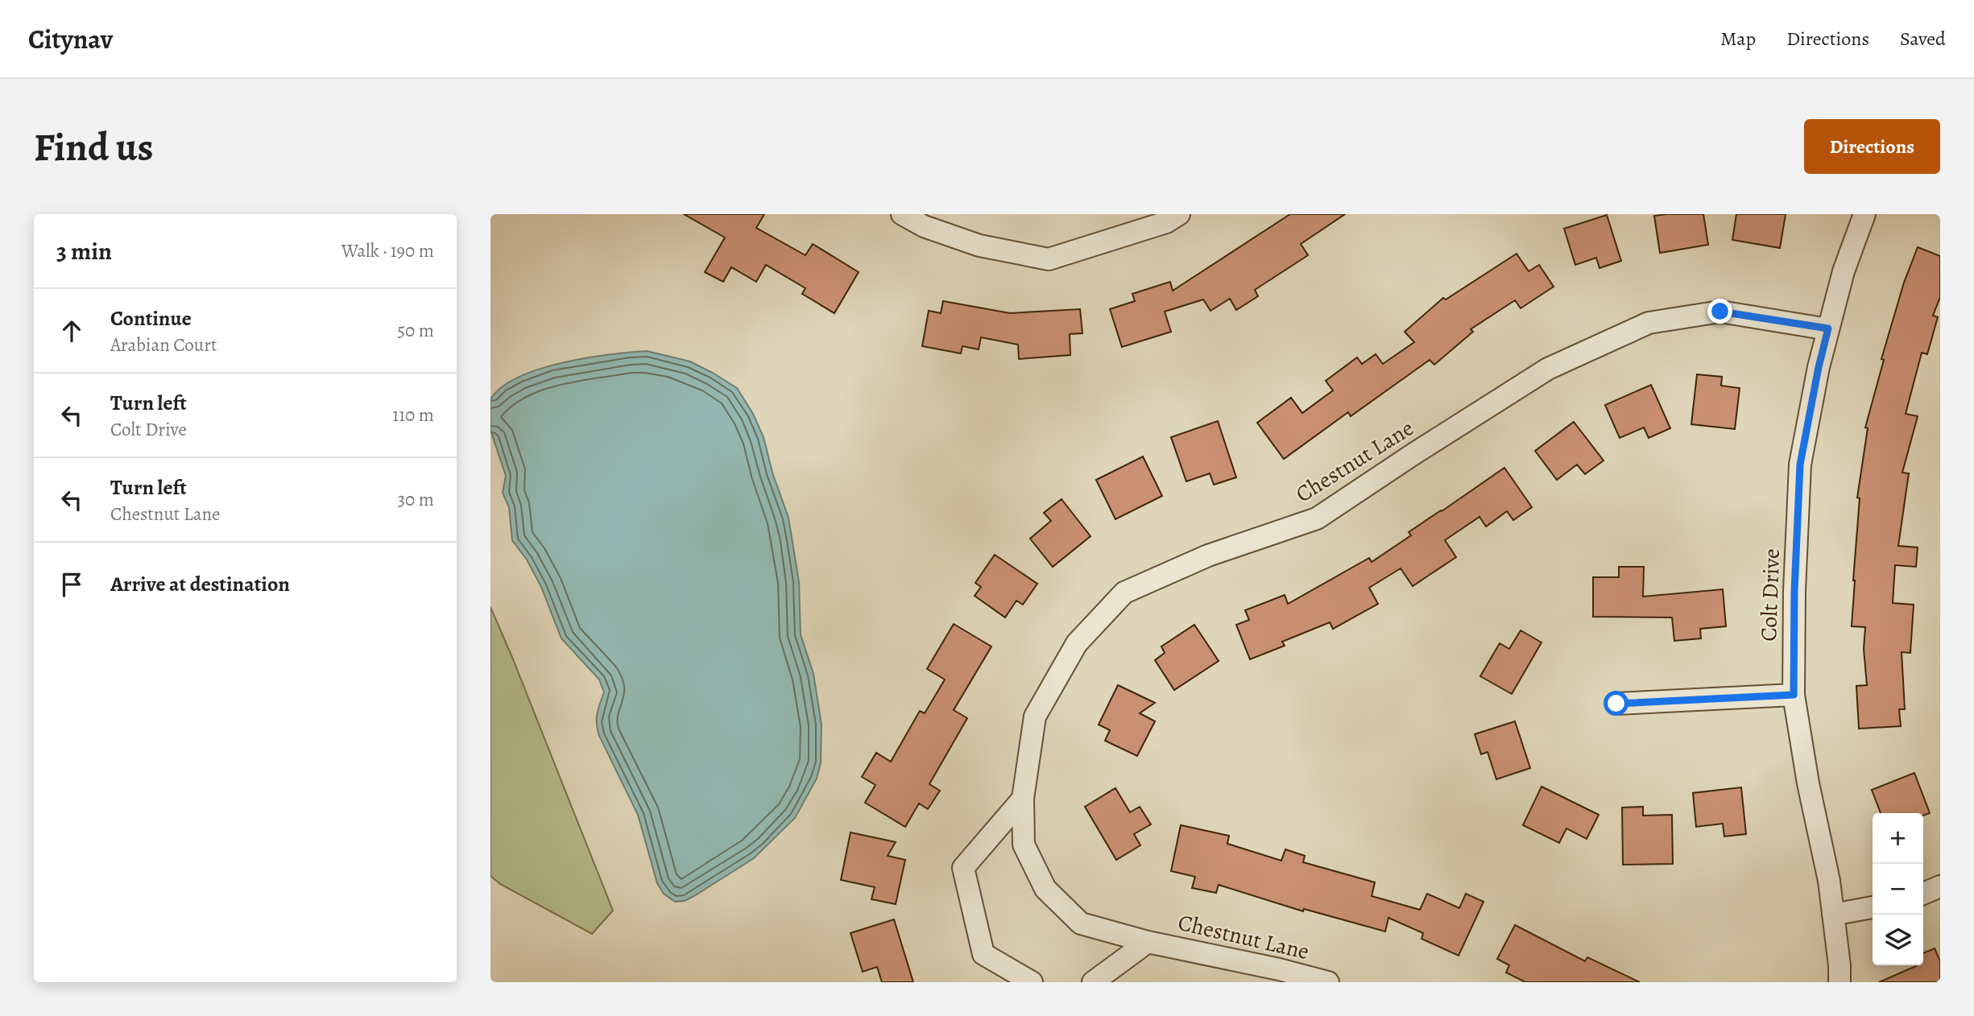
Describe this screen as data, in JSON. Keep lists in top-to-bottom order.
{
  "streets": {
    "street": ["Chestnut Lane", "Colt Drive"]
  },
  "crossings": [
    ["Chestnut Lane", "Colt Drive"]
  ],
  "page": {
    "header": "Citynav",
    "nav": ["Map", "Directions", "Saved"],
    "buttons": "Directions",
    "title": "Find us",
    "heading": ["3 min", "Walk · 190 m"],
    "list": [
      ["Continue", "Arabian Court", "50 m"],
      ["Turn left", "Colt Drive", "110 m"],
      ["Turn left", "Chestnut Lane", "30 m"],
      "Arrive at destination"
    ],
    "map_buttons": ["+", "−"]
  }
}
